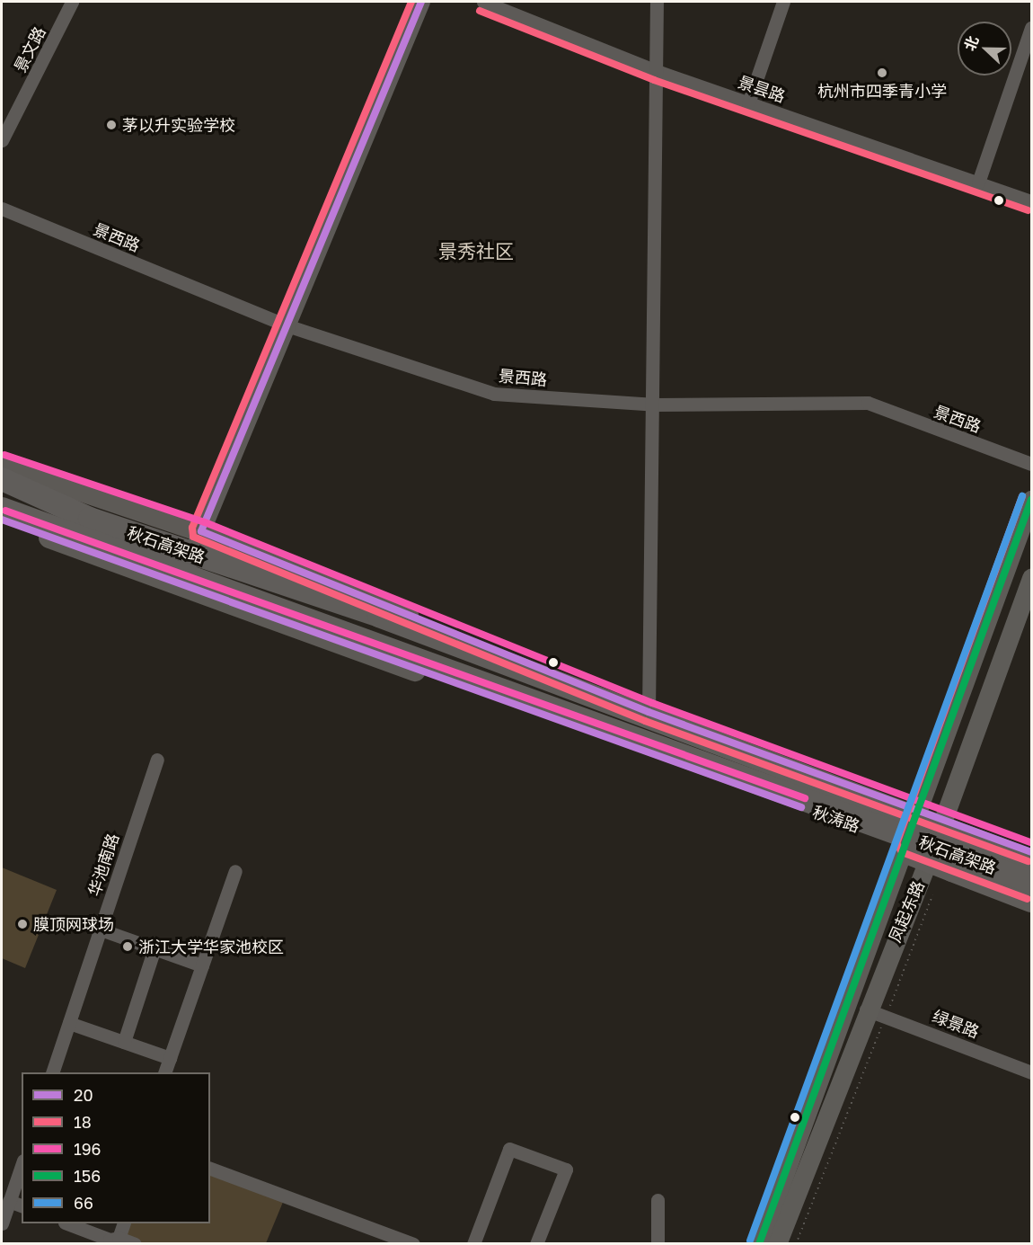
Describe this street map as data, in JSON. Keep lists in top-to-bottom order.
{
  "streets": {
    "highway": ["秋石高架路"],
    "main road": ["秋涛路", "凤起东路"],
    "street": [
      "景文路",
      "景昙路",
      "景西路",
      "华池南路",
      "绿景路"
    ]
  },
  "crossings": [
    ["秋涛路", "凤起东路"],
    ["凤起东路", "绿景路"]
  ],
  "districts": ["景秀社区"],
  "places": [
    "杭州市四季青小学",
    "茅以升实验学校",
    "膜顶网球场",
    "浙江大学华家池校区"
  ],
  "lines": [
    "transit line 20",
    "transit line 18",
    "transit line 196",
    "transit line 66",
    "transit line 156"
  ],
  "legend": [
    "20",
    "18",
    "196",
    "156",
    "66"
  ],
  "north": "left"
}
